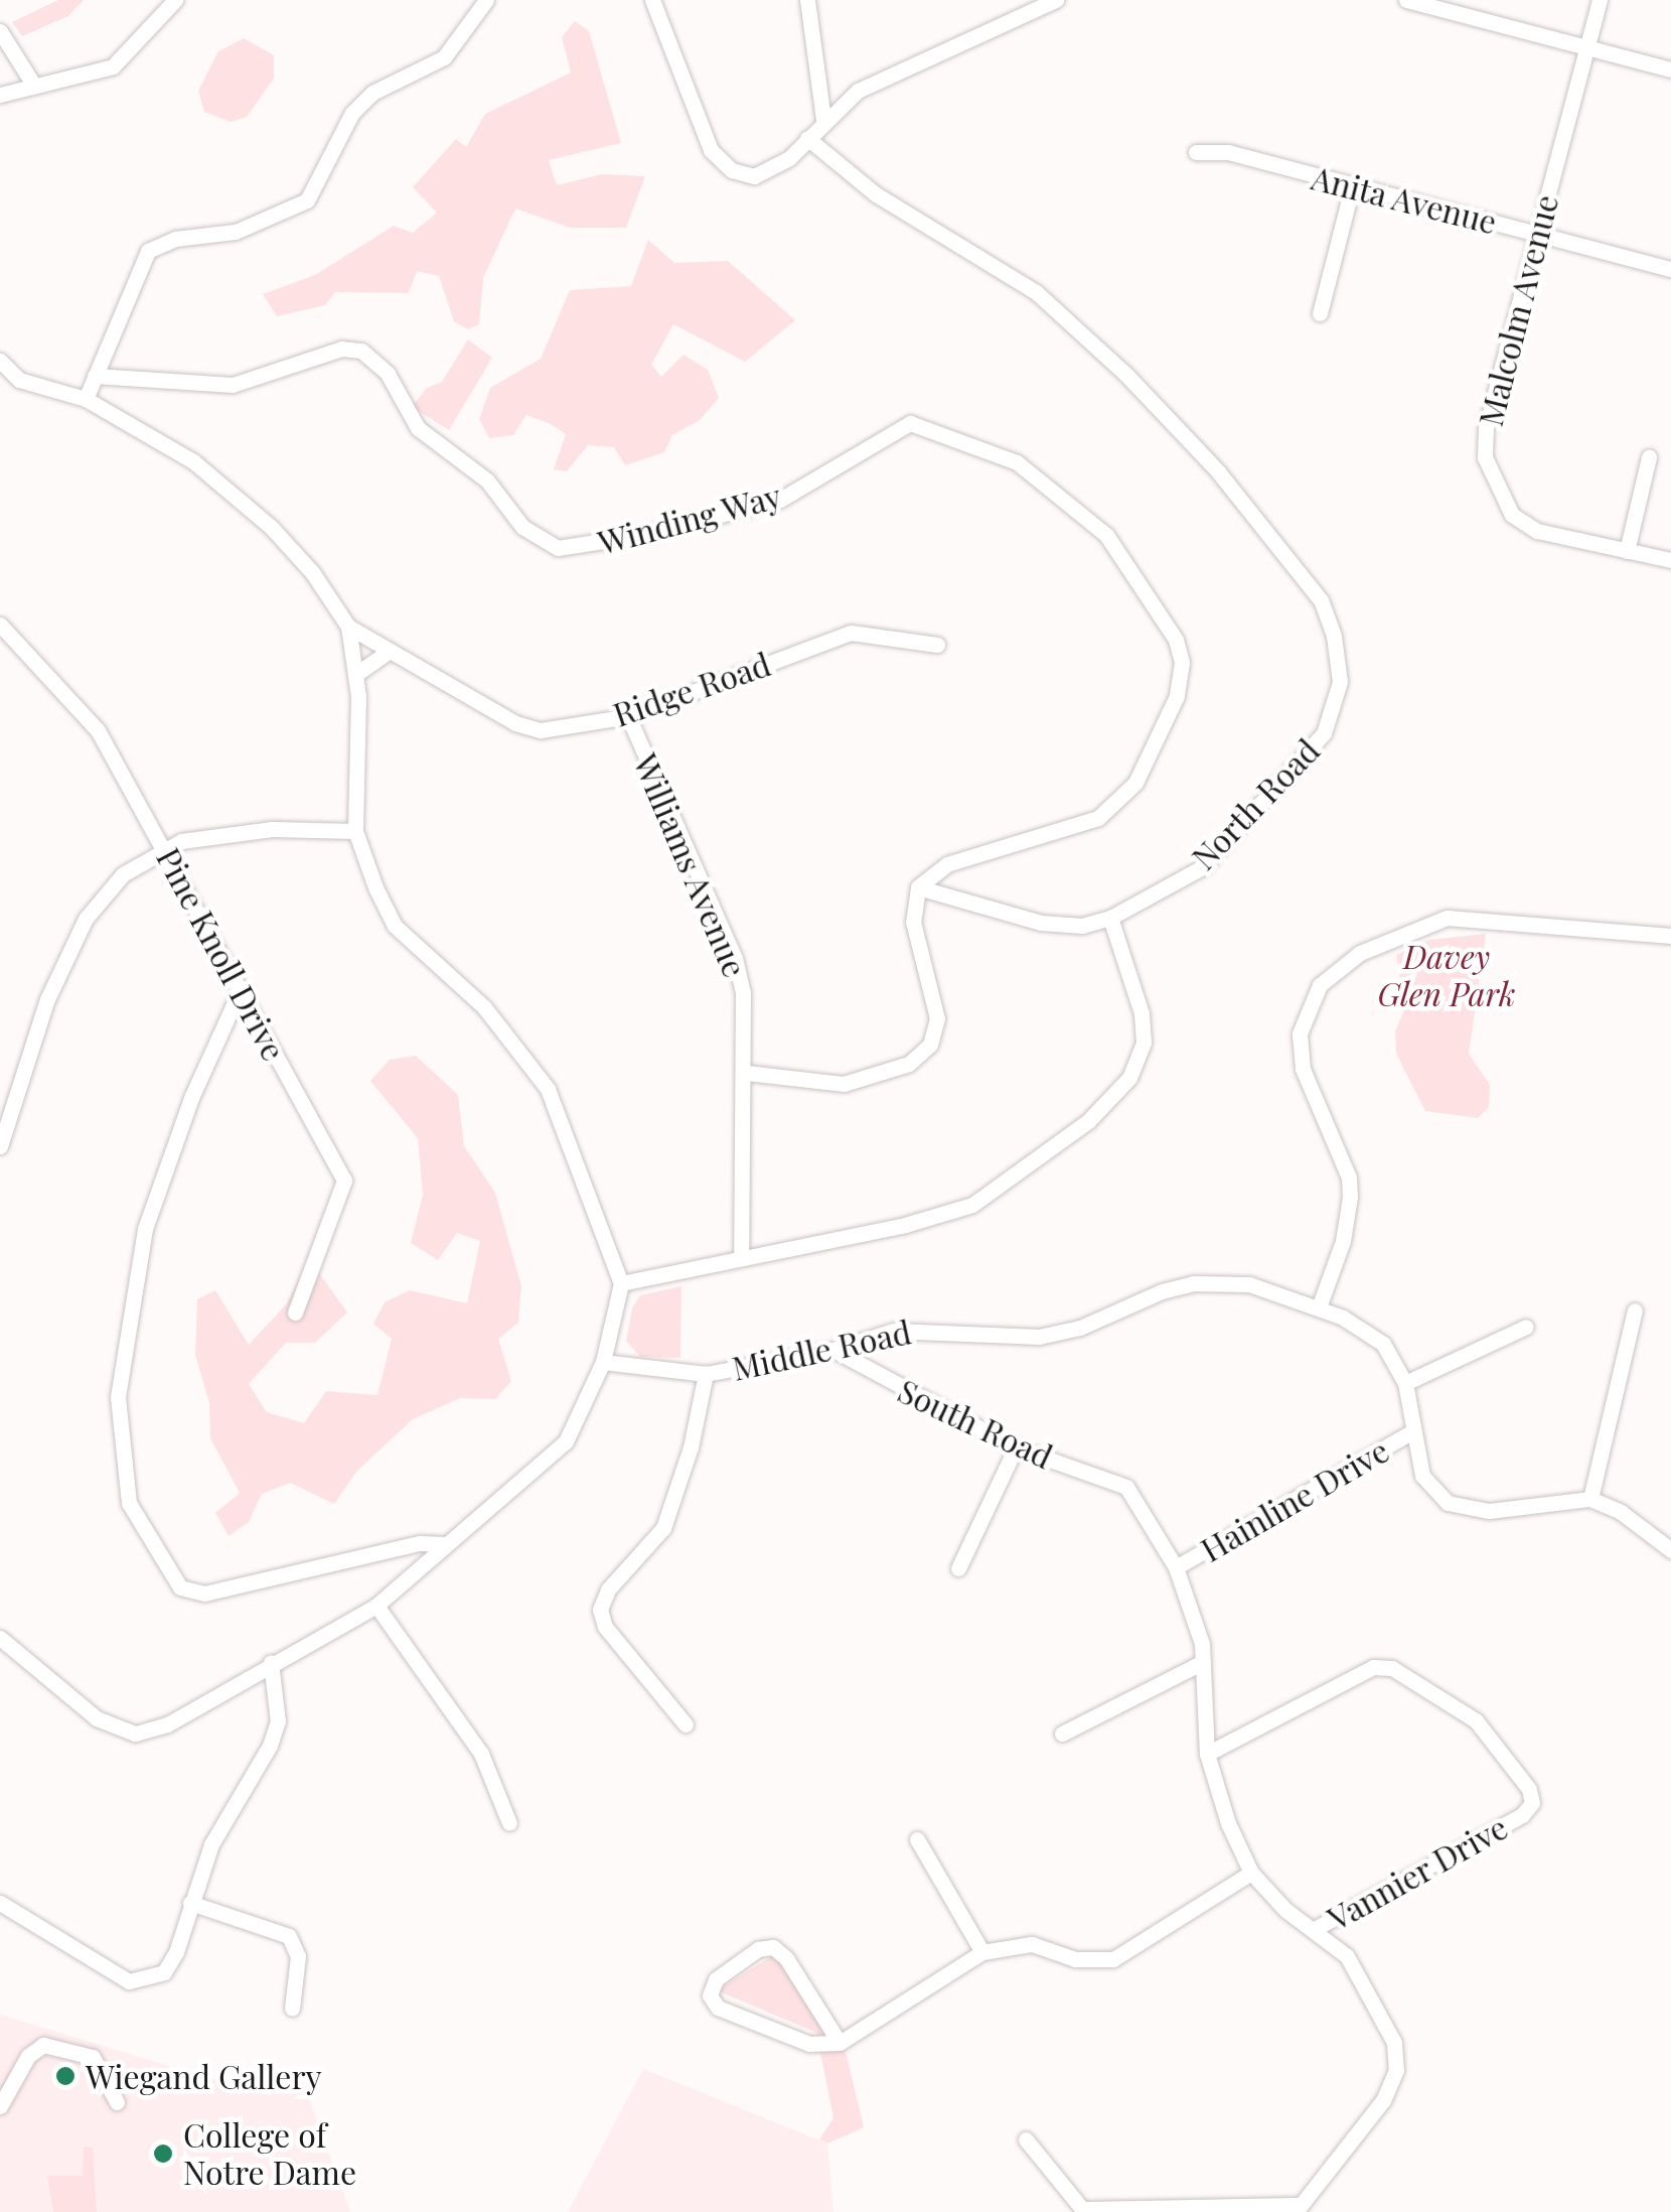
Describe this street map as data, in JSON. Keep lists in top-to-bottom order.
{
  "streets": {
    "street": [
      "Anita Avenue",
      "Malcolm Avenue",
      "Winding Way",
      "Ridge Road",
      "North Road",
      "Williams Avenue",
      "Pine Knoll Drive",
      "Middle Road",
      "South Road",
      "Hainline Drive",
      "Vannier Drive"
    ]
  },
  "crossings": [
    ["Anita Avenue", "Malcolm Avenue"],
    ["Ridge Road", "Williams Avenue"],
    ["Middle Road", "South Road"],
    ["Middle Road", "Hainline Drive"],
    ["South Road", "Hainline Drive"],
    ["South Road", "Vannier Drive"]
  ],
  "parks": ["Davey Glen Park"],
  "places": ["Wiegand Gallery", "College of Notre Dame"]
}
